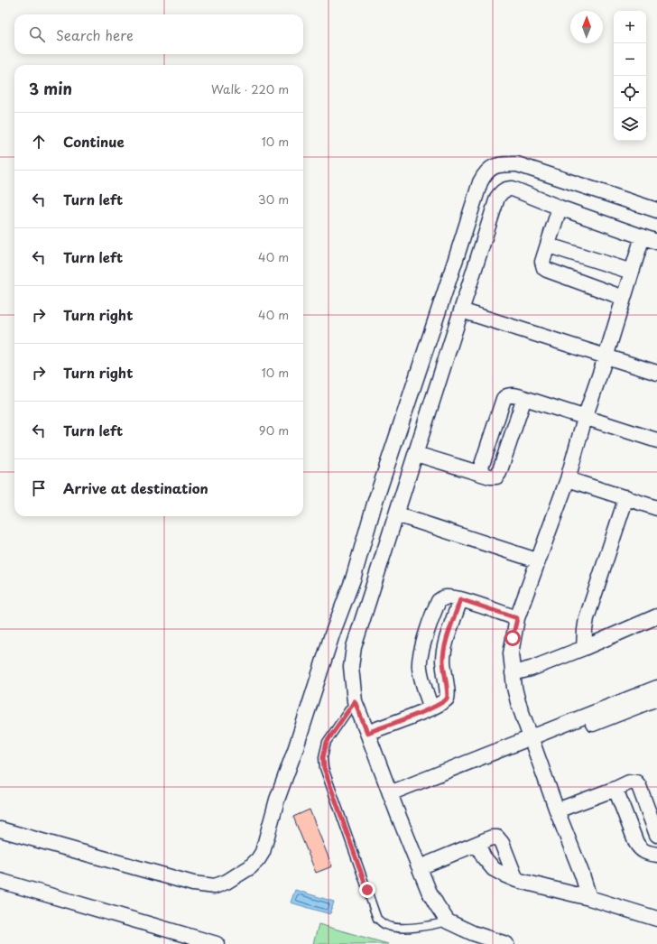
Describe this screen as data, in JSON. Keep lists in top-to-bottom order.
{
  "north": "top",
  "page": {
    "map_buttons": ["+", "−"],
    "search": "Search here",
    "heading": ["3 min", "Walk · 220 m"],
    "list": [
      ["Continue", "10 m"],
      ["Turn left", "30 m"],
      ["Turn left", "40 m"],
      ["Turn right", "40 m"],
      ["Turn right", "10 m"],
      ["Turn left", "90 m"],
      "Arrive at destination"
    ]
  }
}
